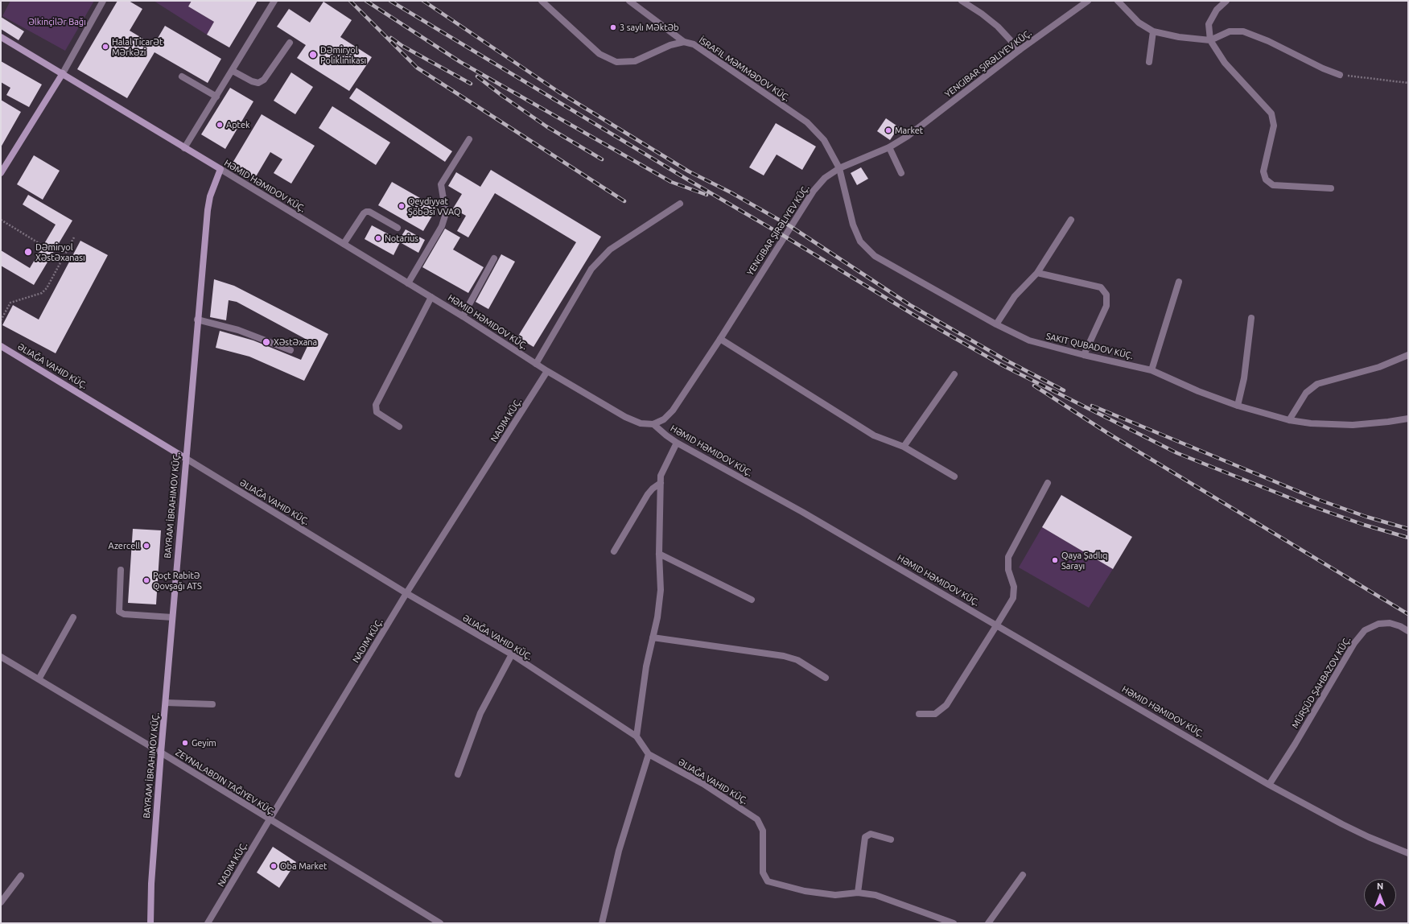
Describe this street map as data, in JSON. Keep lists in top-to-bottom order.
{
  "streets": {
    "main road": ["HƏMID HƏMIDOV KÜÇ.", "ƏLIAĞA VAHID KÜÇ.", "BAYRAM İBRAHIMOV KÜÇ."],
    "street": [
      "YENGIBAR ŞIRƏLIYEV KÜÇ.",
      "İSRAFIL MƏMMƏDOV KÜÇ.",
      "SAKIT QUBADOV KÜÇ.",
      "NADIM KÜÇ.",
      "MÜRŞÜD ŞAHBAZOV KÜÇ."
    ]
  },
  "crossings": [
    ["YENGIBAR ŞIRƏLIYEV KÜÇ.", "İSRAFIL MƏMMƏDOV KÜÇ."],
    ["YENGIBAR ŞIRƏLIYEV KÜÇ.", "HƏMID HƏMIDOV KÜÇ."],
    ["YENGIBAR ŞIRƏLIYEV KÜÇ.", "SAKIT QUBADOV KÜÇ."],
    ["İSRAFIL MƏMMƏDOV KÜÇ.", "SAKIT QUBADOV KÜÇ."],
    ["HƏMID HƏMIDOV KÜÇ.", "NADIM KÜÇ."],
    ["HƏMID HƏMIDOV KÜÇ.", "BAYRAM İBRAHIMOV KÜÇ."],
    ["HƏMID HƏMIDOV KÜÇ.", "MÜRŞÜD ŞAHBAZOV KÜÇ."],
    ["ƏLIAĞA VAHID KÜÇ.", "NADIM KÜÇ."],
    ["ƏLIAĞA VAHID KÜÇ.", "BAYRAM İBRAHIMOV KÜÇ."]
  ],
  "parks": ["Əlkinçilər Bağı"],
  "places": [
    "3 saylı Məktəb",
    "Halal Ticarət Mərkəzi",
    "Dəmiryol Poliklinikası",
    "Aptek",
    "Market",
    "Qeydiyyat Şöbəsi VVAQ",
    "Notarius",
    "Dəmiryol Xəstəxanası",
    "Xəstəxana",
    "Azercell",
    "Qaya Şadlıq Sarayı",
    "Poçt Rabitə Qovşağı ATS",
    "Geyim",
    "Oba Market"
  ],
  "north": "top"
}
